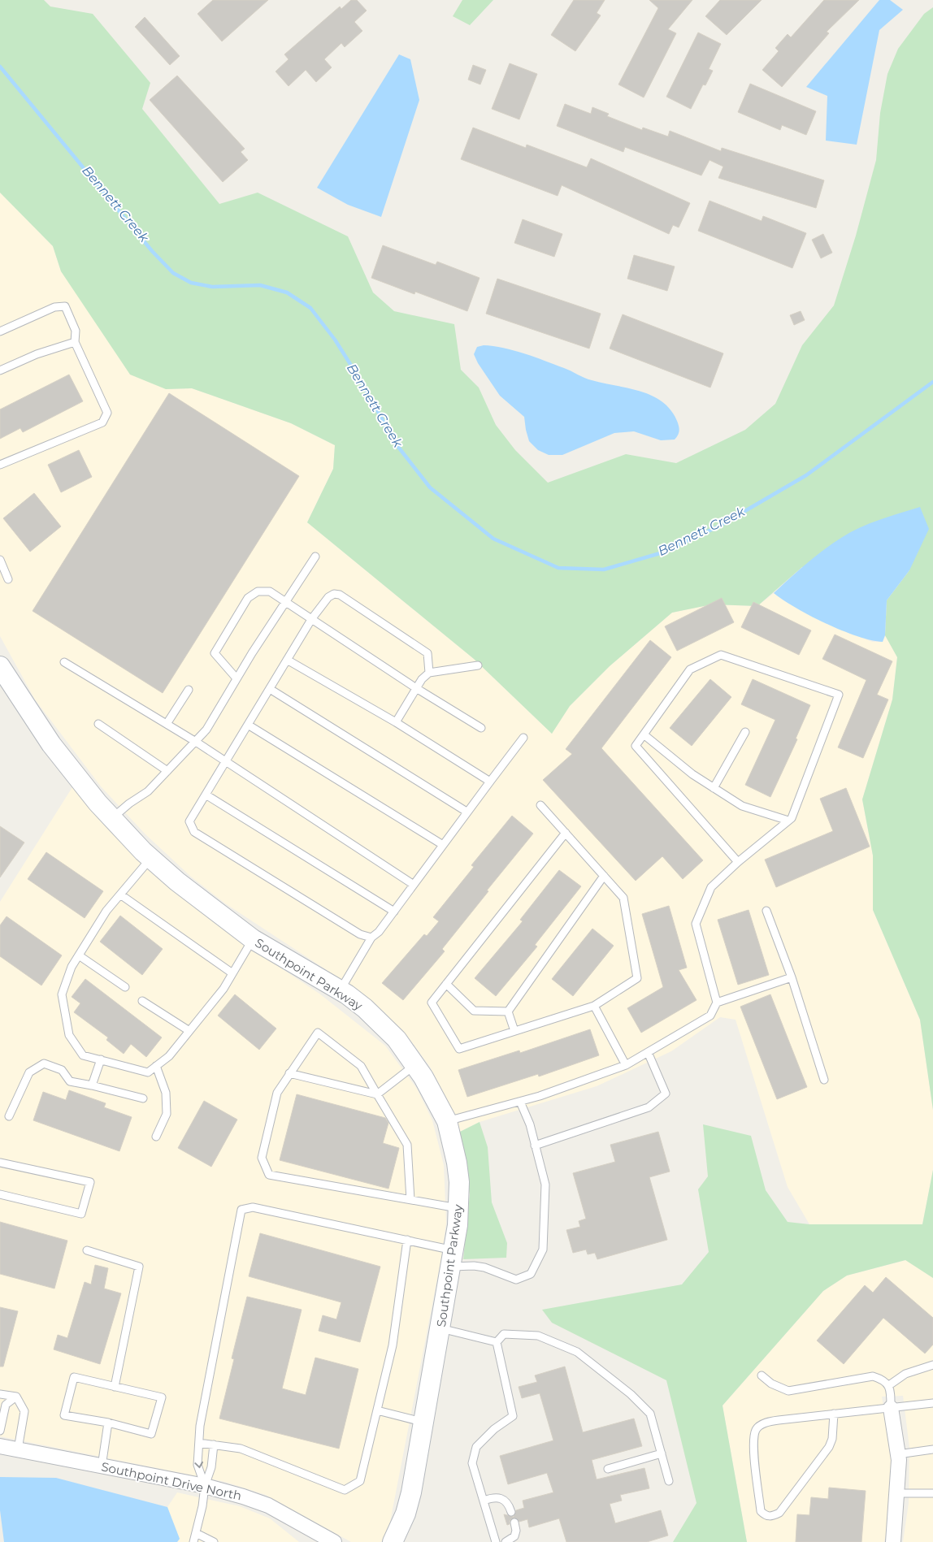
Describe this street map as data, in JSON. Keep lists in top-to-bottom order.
{
  "streets": {
    "main road": ["Southpoint Parkway"],
    "street": ["Southpoint Drive North"]
  },
  "water": ["Bennett Creek"]
}
